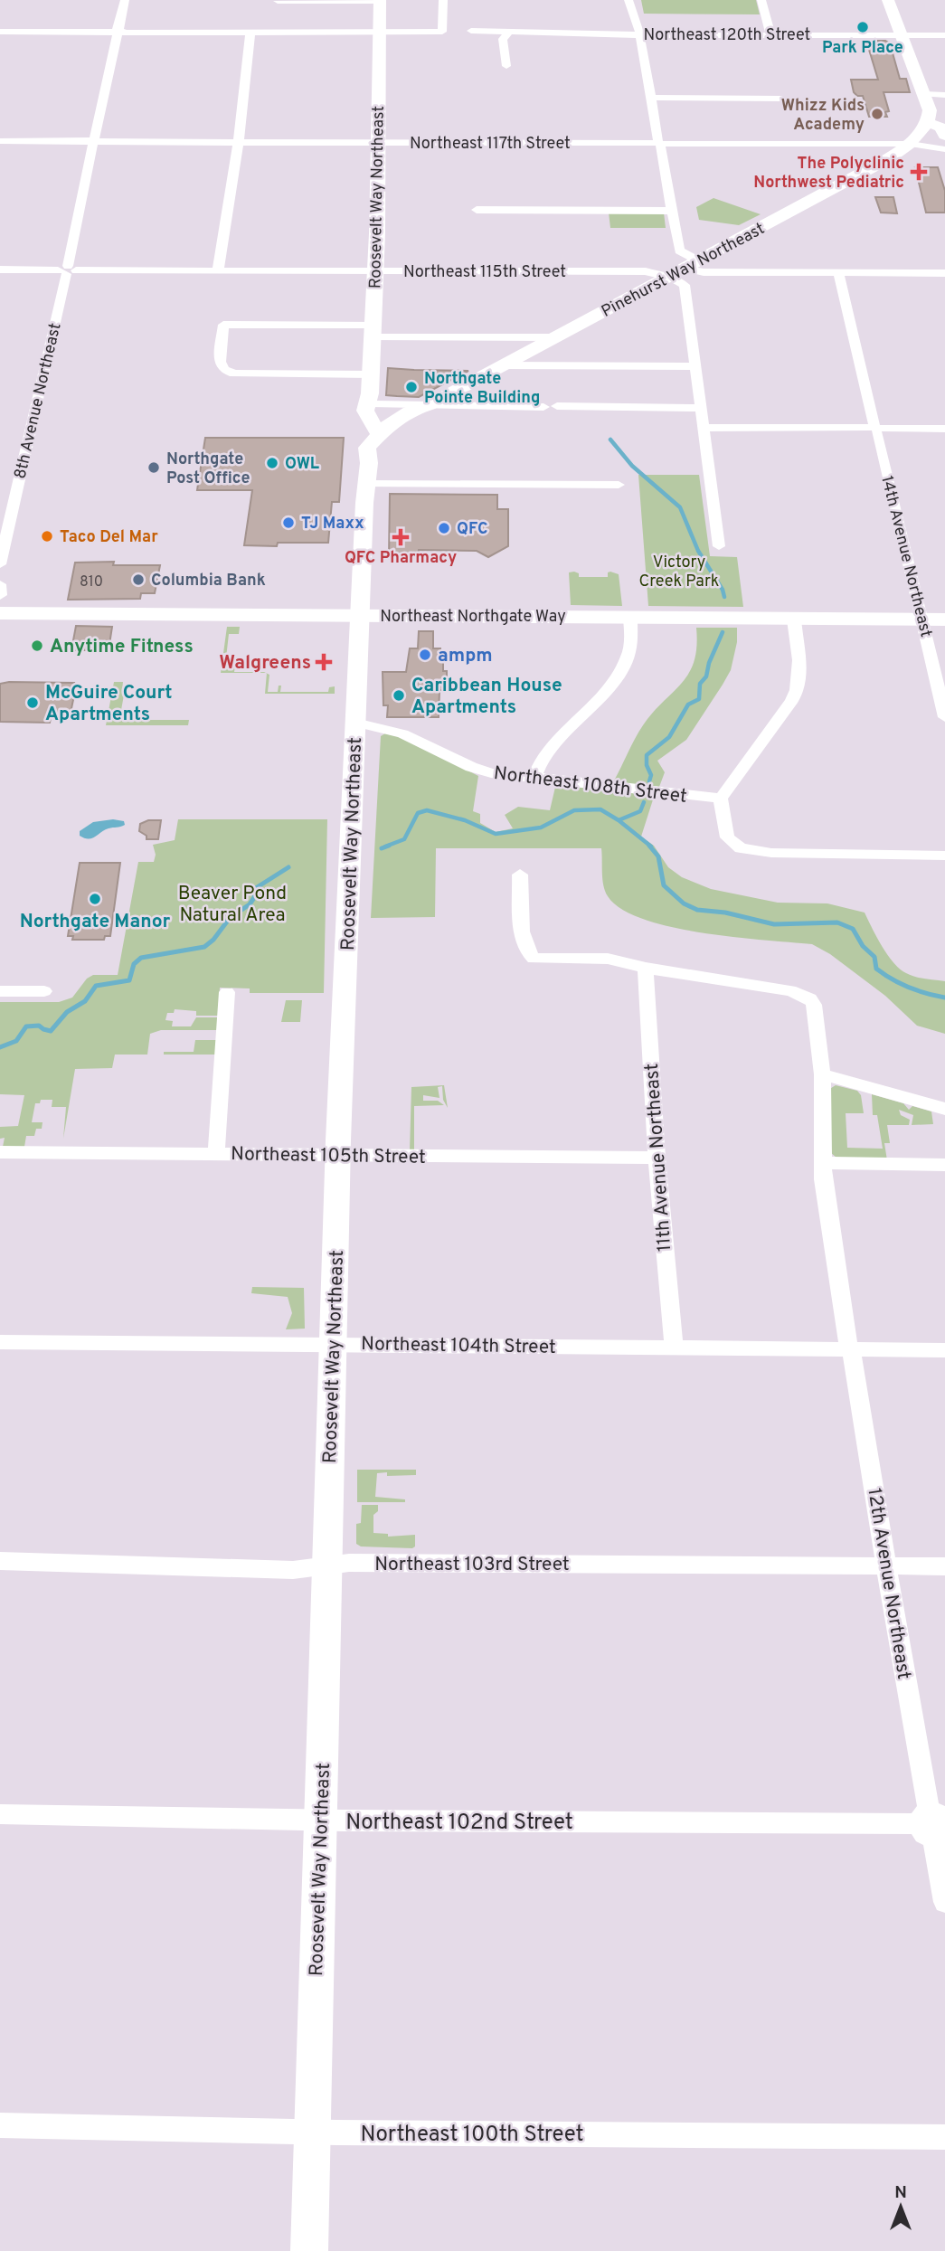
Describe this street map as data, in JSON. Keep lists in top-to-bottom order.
{
  "streets": {
    "main road": ["Roosevelt Way Northeast", "Pinehurst Way Northeast", "Northeast Northgate Way"],
    "street": [
      "Northeast 120th Street",
      "Northeast 117th Street",
      "Northeast 115th Street",
      "8th Avenue Northeast",
      "14th Avenue Northeast",
      "Northeast 108th Street",
      "Northeast 105th Street",
      "11th Avenue Northeast",
      "Northeast 104th Street",
      "Northeast 103rd Street",
      "12th Avenue Northeast",
      "Northeast 102nd Street",
      "Northeast 100th Street"
    ]
  },
  "crossings": [
    ["Northeast 117th Street", "Roosevelt Way Northeast"],
    ["Northeast 117th Street", "Pinehurst Way Northeast"],
    ["Northeast 117th Street", "8th Avenue Northeast"],
    ["Roosevelt Way Northeast", "Pinehurst Way Northeast"],
    ["Roosevelt Way Northeast", "Northeast 115th Street"],
    ["Roosevelt Way Northeast", "Northeast Northgate Way"],
    ["Roosevelt Way Northeast", "Northeast 108th Street"],
    ["Roosevelt Way Northeast", "Northeast 105th Street"],
    ["Roosevelt Way Northeast", "Northeast 104th Street"],
    ["Roosevelt Way Northeast", "Northeast 103rd Street"],
    ["Roosevelt Way Northeast", "Northeast 102nd Street"],
    ["Roosevelt Way Northeast", "Northeast 100th Street"],
    ["Pinehurst Way Northeast", "Northeast 115th Street"],
    ["Northeast 115th Street", "8th Avenue Northeast"],
    ["Northeast 115th Street", "14th Avenue Northeast"],
    ["14th Avenue Northeast", "Northeast Northgate Way"],
    ["Northeast 105th Street", "11th Avenue Northeast"],
    ["11th Avenue Northeast", "Northeast 104th Street"],
    ["Northeast 104th Street", "12th Avenue Northeast"],
    ["Northeast 103rd Street", "12th Avenue Northeast"],
    ["12th Avenue Northeast", "Northeast 102nd Street"]
  ],
  "parks": ["Victory Creek Park", "Beaver Pond Natural Area"],
  "places": {
    "other": [
      "Park Place",
      "Whizz Kids Academy",
      "Northgate Pointe Building",
      "OWL",
      "Northgate Post Office",
      "TJ Maxx",
      "QFC",
      "Taco Del Mar",
      "Columbia Bank",
      "Anytime Fitness",
      "ampm",
      "Caribbean House Apartments",
      "McGuire Court Apartments",
      "Northgate Manor"
    ],
    "health": ["The Polyclinic Northwest Pediatric", "QFC Pharmacy", "Walgreens"]
  },
  "house_numbers": ["810"],
  "north": "top"
}
